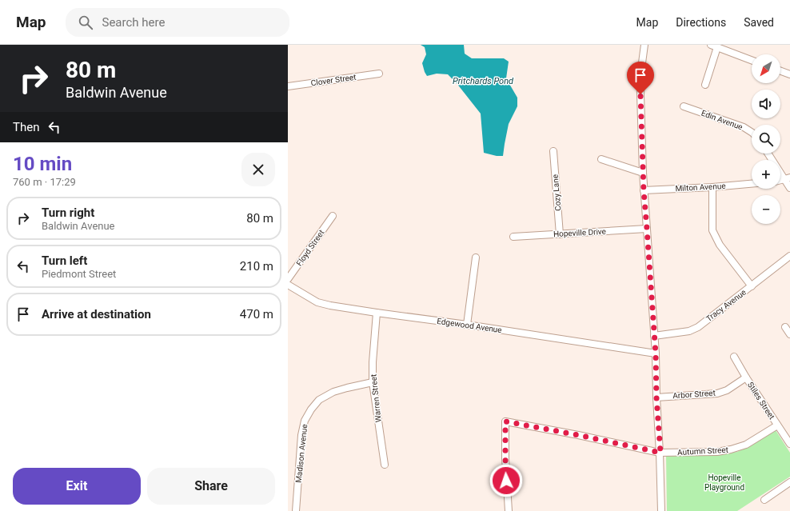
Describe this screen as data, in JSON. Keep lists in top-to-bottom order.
{
  "streets": {
    "street": [
      "Clover Street",
      "Edin Avenue",
      "Milton Avenue",
      "Cozy Lane",
      "Hopeville Drive",
      "Floyd Street",
      "Tracy Avenue",
      "Edgewood Avenue",
      "Arbor Street",
      "Warren Street",
      "Stiles Street",
      "Autumn Street",
      "Madison Avenue"
    ]
  },
  "crossings": [
    ["Cozy Lane", "Hopeville Drive"],
    ["Edgewood Avenue", "Warren Street"],
    ["Arbor Street", "Stiles Street"],
    ["Warren Street", "Madison Avenue"],
    ["Stiles Street", "Autumn Street"]
  ],
  "water": ["Pritchards Pond"],
  "parks": ["Hopeville Playground"],
  "north": "bottom left",
  "page": {
    "header": "Map",
    "search": "Search here",
    "nav": ["Map", "Directions", "Saved"],
    "turn": ["80 m", "Baldwin Avenue"],
    "map_buttons": ["+", "−"],
    "then": "Then",
    "heading": ["10 min", "760 m · 17:29"],
    "list": [
      {
        "name": "Turn right",
        "note": "Baldwin Avenue",
        "value": "80 m"
      },
      {
        "name": "Turn left",
        "note": "Piedmont Street",
        "value": "210 m"
      },
      {
        "name": "Arrive at destination",
        "value": "470 m"
      }
    ],
    "buttons": ["Exit", "Share"]
  }
}
